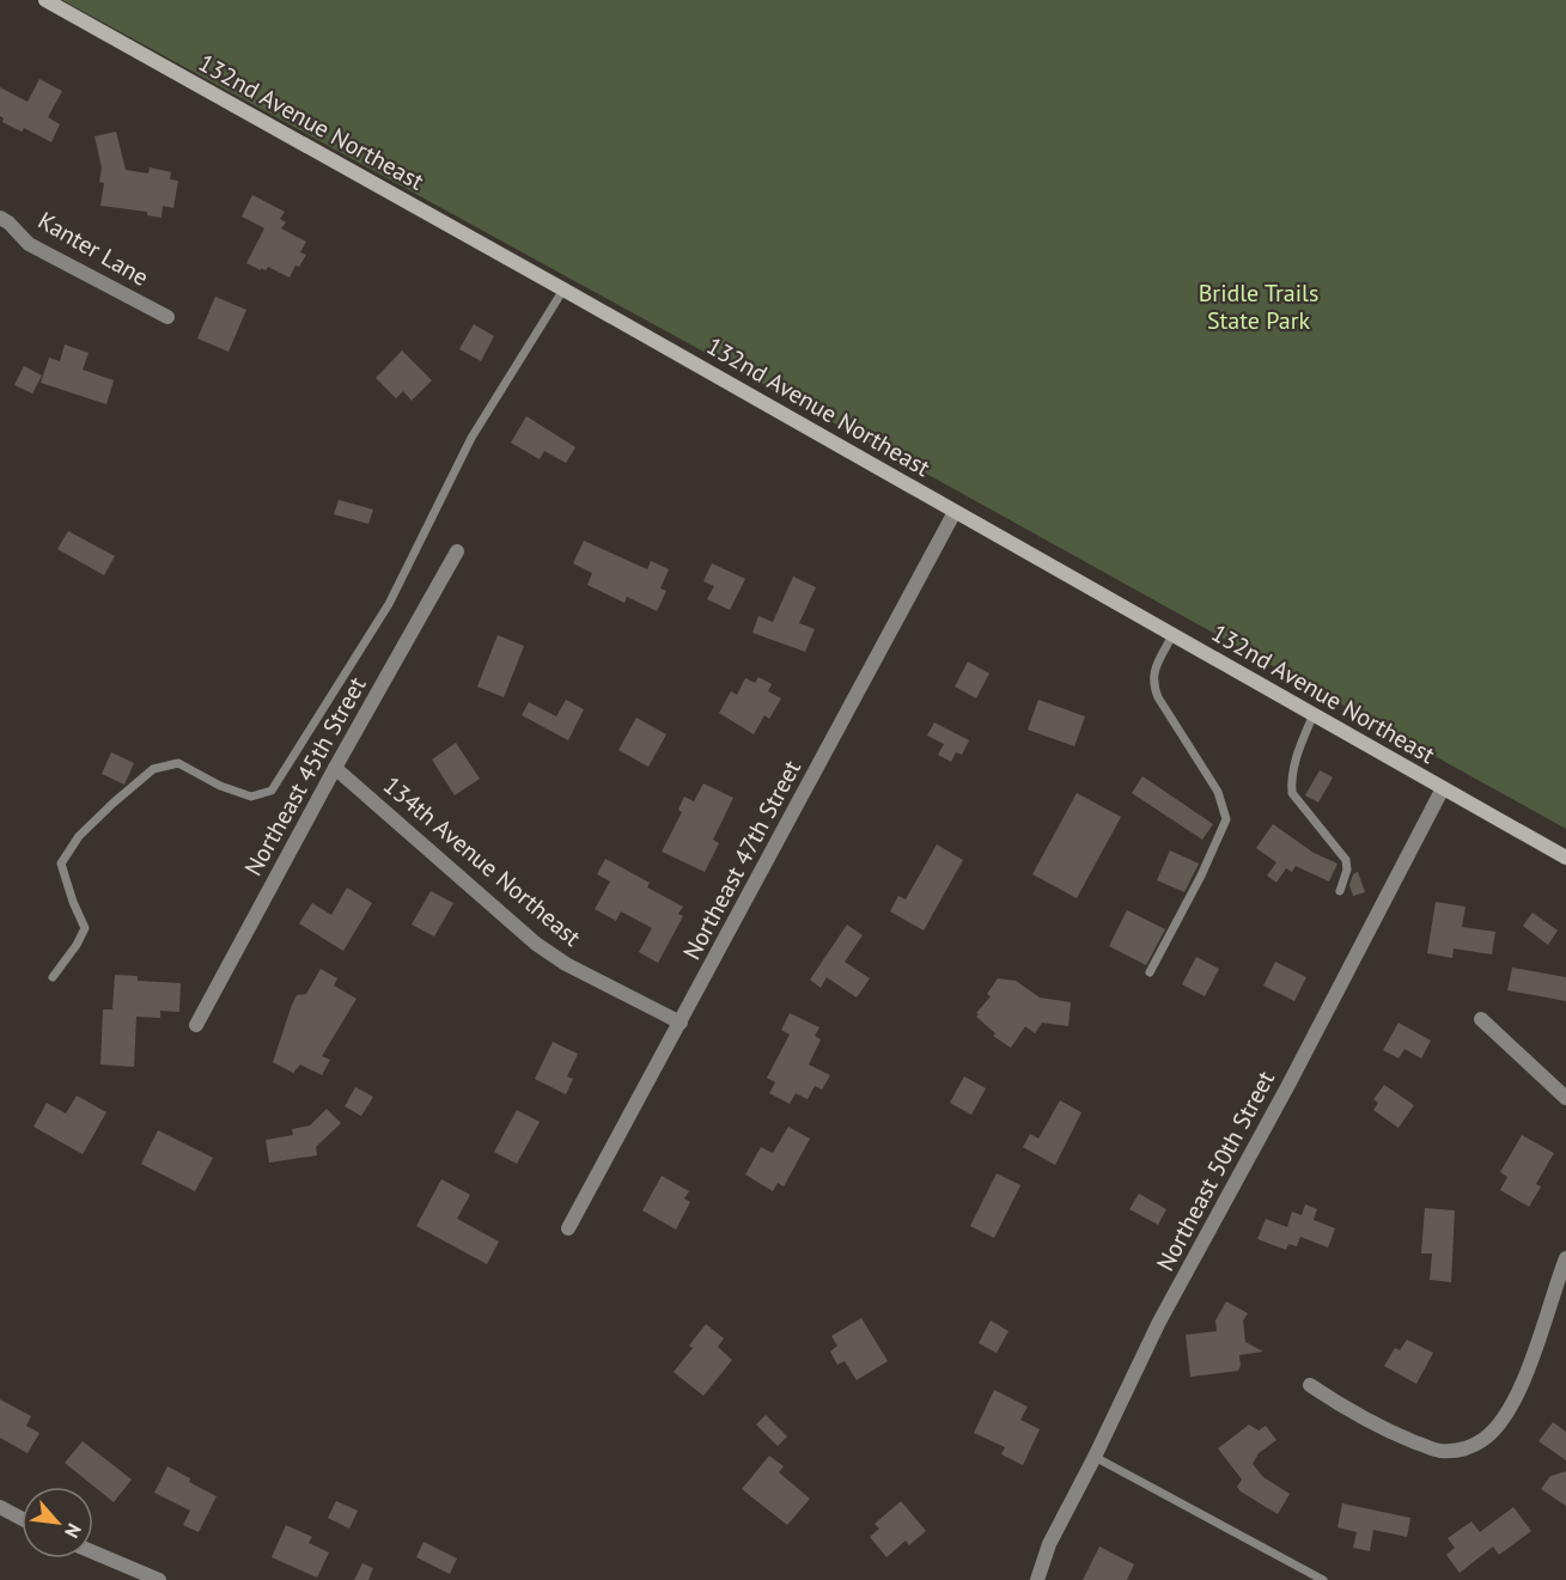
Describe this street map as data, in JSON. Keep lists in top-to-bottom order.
{
  "streets": {
    "street": [
      "132nd Avenue Northeast",
      "Kanter Lane",
      "Northeast 45th Street",
      "Northeast 47th Street",
      "134th Avenue Northeast",
      "Northeast 50th Street"
    ]
  },
  "crossings": [
    ["132nd Avenue Northeast", "Northeast 47th Street"],
    ["132nd Avenue Northeast", "Northeast 50th Street"],
    ["Northeast 45th Street", "134th Avenue Northeast"],
    ["Northeast 47th Street", "134th Avenue Northeast"]
  ],
  "parks": ["Bridle Trails State Park"],
  "north": "bottom right"
}
